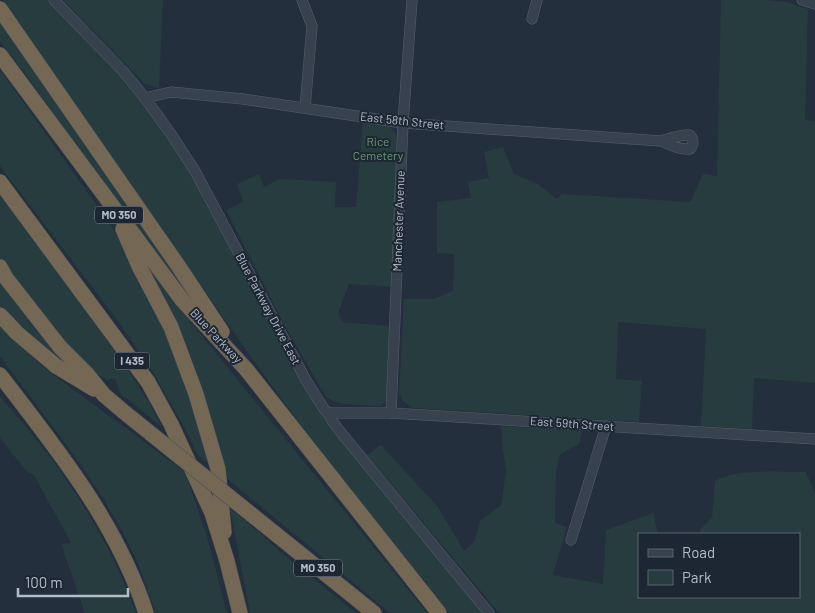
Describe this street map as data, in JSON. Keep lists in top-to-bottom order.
{
  "streets": {
    "highway": ["MO 350", "Blue Parkway", "I 435"],
    "street": [
      "East 58th Street",
      "Manchester Avenue",
      "Blue Parkway Drive East",
      "East 59th Street"
    ]
  },
  "crossings": [
    ["East 58th Street", "Manchester Avenue"],
    ["East 58th Street", "Blue Parkway Drive East"],
    ["Manchester Avenue", "East 59th Street"],
    ["Blue Parkway Drive East", "East 59th Street"]
  ],
  "parks": ["Rice Cemetery"],
  "legend": ["Road", "Park"],
  "scale_bar": "100 m"
}
